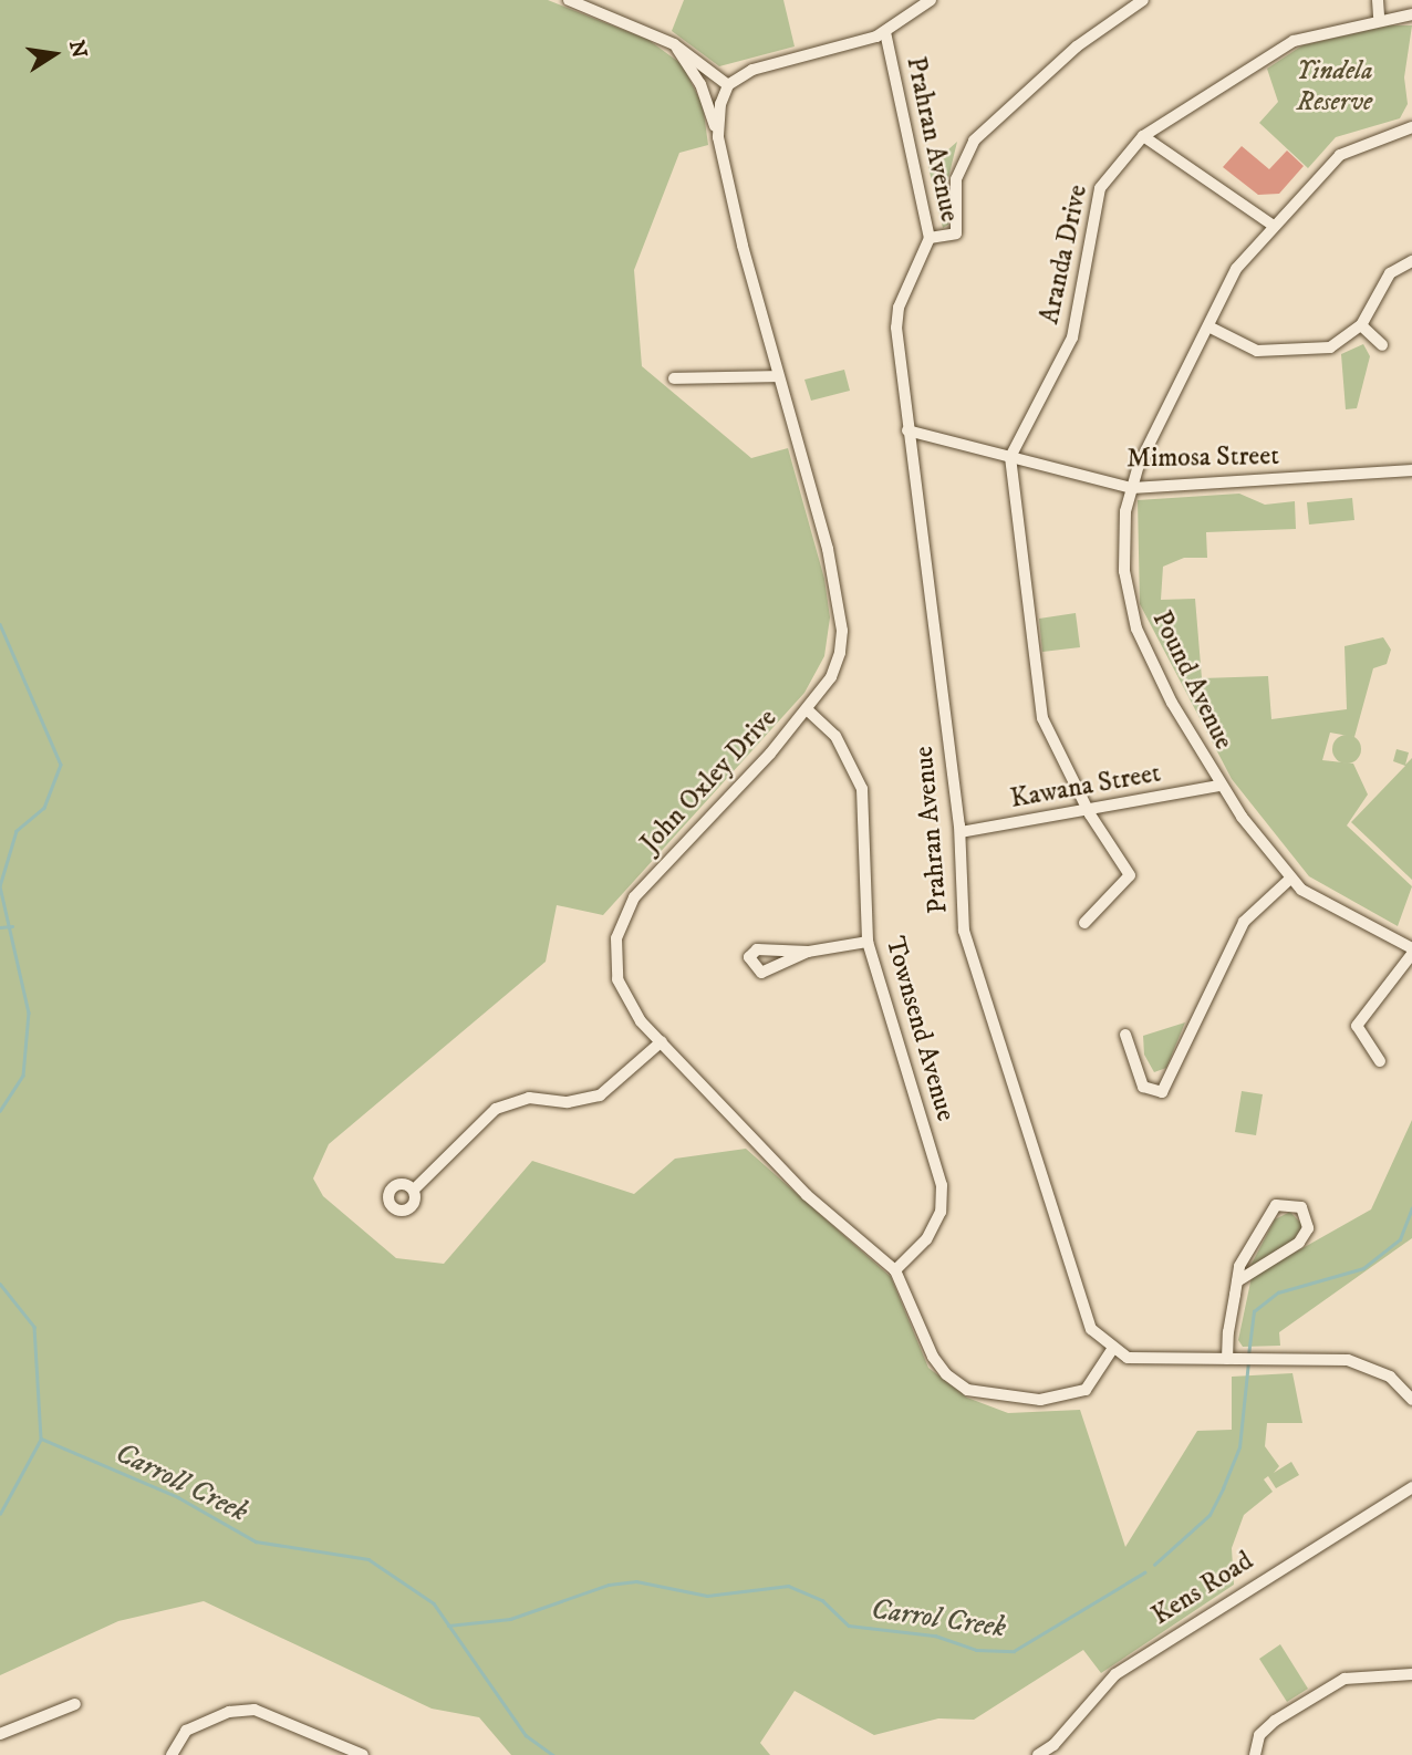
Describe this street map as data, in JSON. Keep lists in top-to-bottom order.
{
  "streets": {
    "street": [
      "Prahran Avenue",
      "Aranda Drive",
      "Mimosa Street",
      "Pound Avenue",
      "John Oxley Drive",
      "Kawana Street",
      "Townsend Avenue",
      "Kens Road"
    ]
  },
  "crossings": [
    ["Prahran Avenue", "Mimosa Street"],
    ["Prahran Avenue", "John Oxley Drive"],
    ["Prahran Avenue", "Kawana Street"],
    ["Aranda Drive", "Mimosa Street"],
    ["Mimosa Street", "Pound Avenue"],
    ["Pound Avenue", "Kawana Street"],
    ["John Oxley Drive", "Townsend Avenue"]
  ],
  "water": ["Carroll Creek", "Carrol Creek"],
  "parks": ["Yindela Reserve"],
  "north": "right"
}
